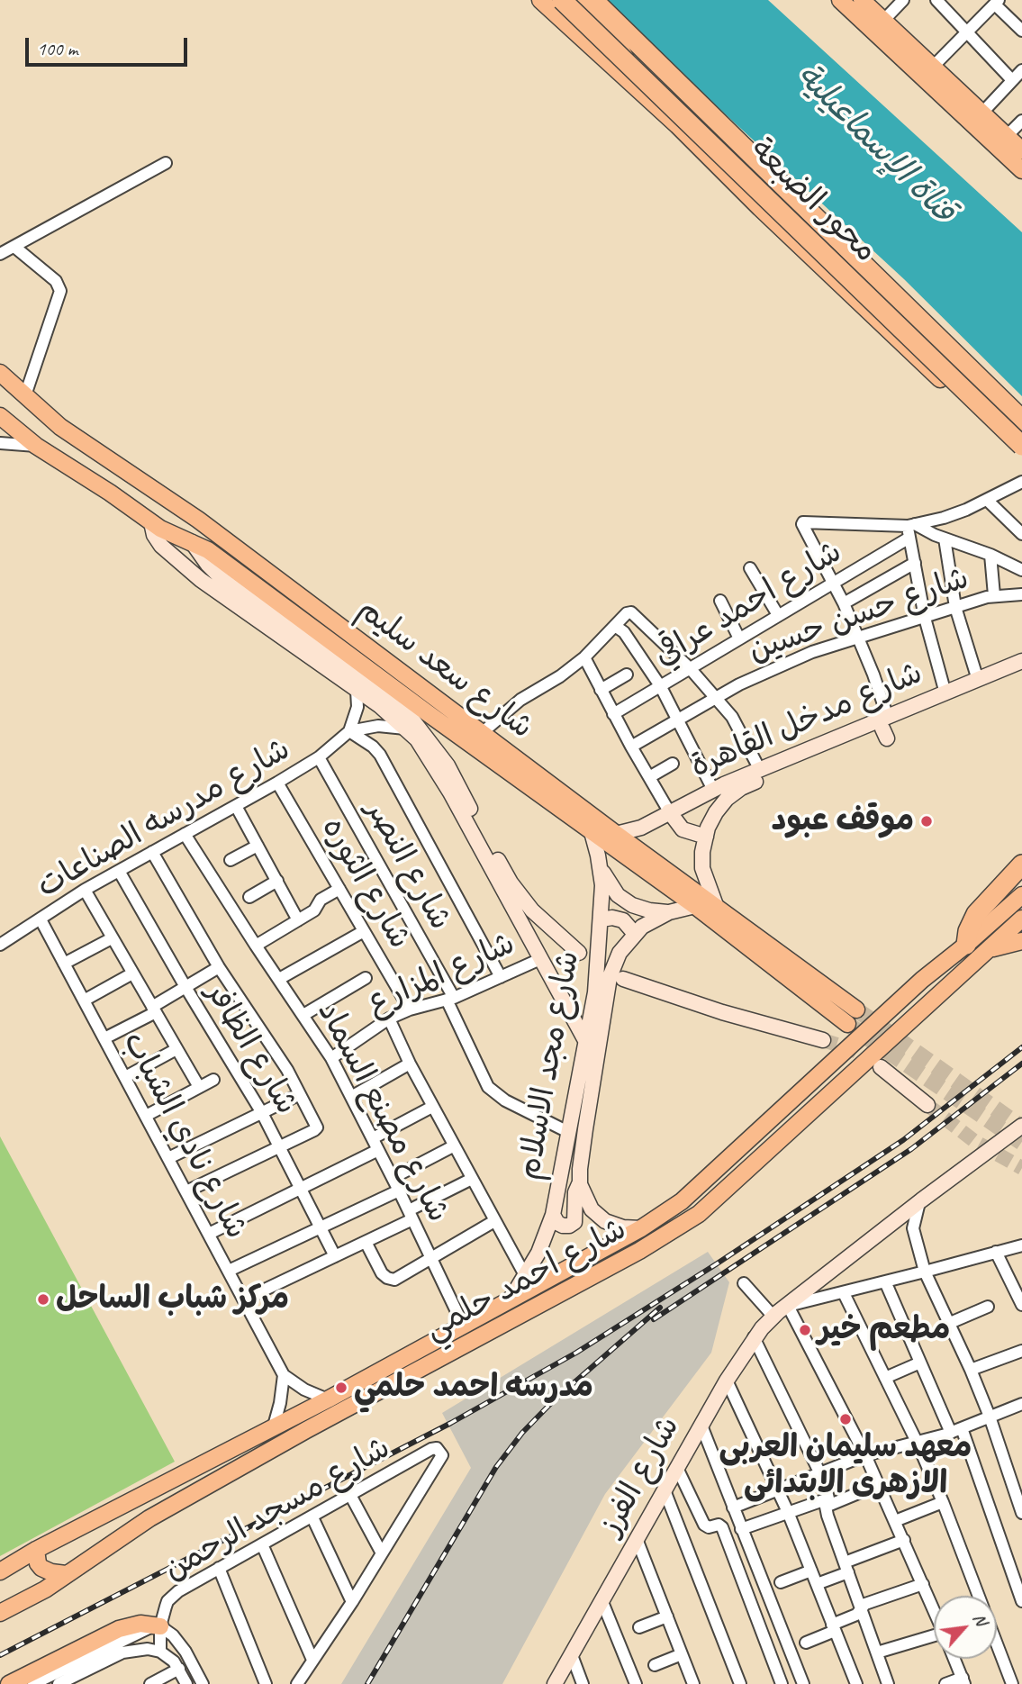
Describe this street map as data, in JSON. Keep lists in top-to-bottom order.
{
  "streets": {
    "highway": ["محور الضبعة"],
    "main road": ["شارع سعد سليم", "شارع احمد حلمي"],
    "street": [
      "شارع احمد عراقي",
      "شارع حسن حسين",
      "شارع مدخل القاهرة",
      "شارع مدرسه الصناعات",
      "شارع النصر",
      "شارع الثوره",
      "شارع المزارع",
      "شارع الظافر",
      "شارع مجد الاسلام",
      "شارع مصنع السماد",
      "شارع نادي الشباب",
      "شارع الفرز",
      "شارع مسجد الرحمن"
    ]
  },
  "crossings": [
    ["شارع سعد سليم", "شارع مدخل القاهرة"],
    ["شارع سعد سليم", "شارع المزارع"],
    ["شارع سعد سليم", "شارع مجد الاسلام"],
    ["شارع مدرسه الصناعات", "شارع النصر"],
    ["شارع مدرسه الصناعات", "شارع الثوره"],
    ["شارع مدرسه الصناعات", "شارع الظافر"],
    ["شارع مدرسه الصناعات", "شارع مصنع السماد"],
    ["شارع مدرسه الصناعات", "شارع نادي الشباب"],
    ["شارع النصر", "شارع المزارع"],
    ["شارع النصر", "شارع مجد الاسلام"],
    ["شارع الثوره", "شارع المزارع"],
    ["شارع المزارع", "شارع مصنع السماد"],
    ["شارع مجد الاسلام", "شارع احمد حلمي"],
    ["شارع مصنع السماد", "شارع احمد حلمي"]
  ],
  "water": ["قناة الإسماعيلية"],
  "places": [
    "موقف عبود",
    "مركز شباب الساحل",
    "مطعم خير",
    "مدرسه احمد حلمي",
    "معهد سليمان العربى الازهرى الابتدائى"
  ],
  "scale_bar": "100 m",
  "north": "top right"
}
